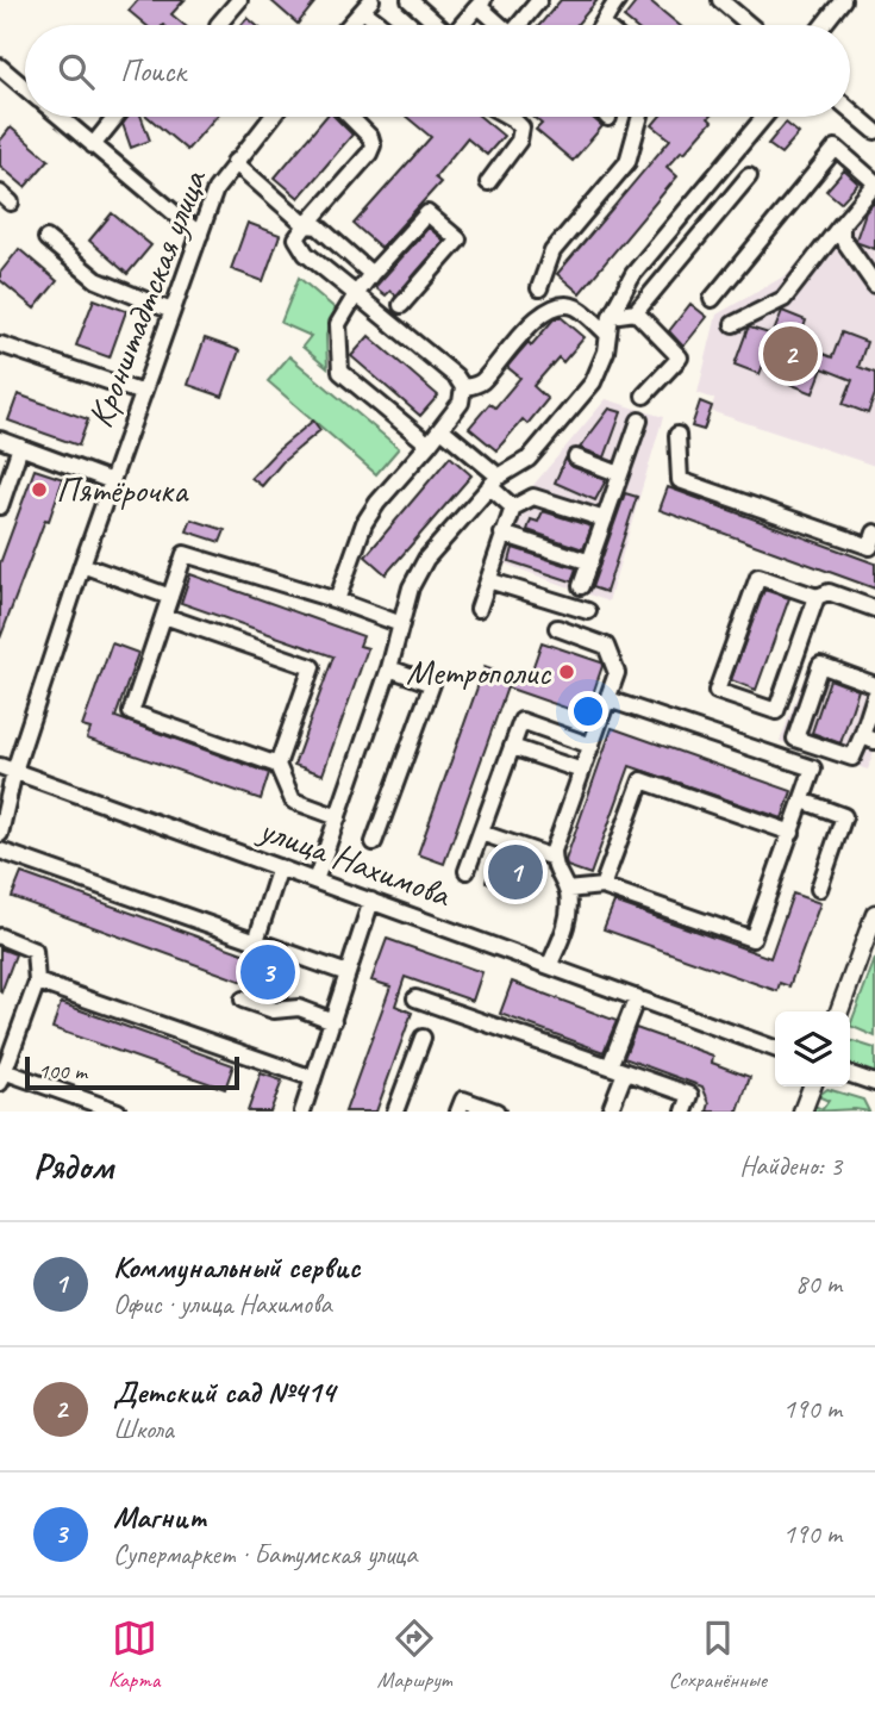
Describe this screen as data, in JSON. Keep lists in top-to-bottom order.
{
  "streets": {
    "street": ["Кронштадтская улица", "улица Нахимова"]
  },
  "crossings": [
    ["Кронштадтская улица", "улица Нахимова"]
  ],
  "places": ["Пятёрочка", "Метрополис"],
  "scale_bar": "100 m",
  "page": {
    "search": "Поиск",
    "pins": ["2", "1", "3"],
    "scale": "100 m",
    "heading": ["Рядом", "Найдено: 3"],
    "list": [
      {
        "mark": "1",
        "name": "Коммунальный сервис",
        "note": "Офис · улица Нахимова",
        "value": "80 m"
      },
      {
        "mark": "2",
        "name": "Детский сад №414",
        "note": "Школа",
        "value": "190 m"
      },
      {
        "mark": "3",
        "name": "Магнит",
        "note": "Супермаркет · Батумская улица",
        "value": "190 m"
      }
    ],
    "nav": ["Карта", "Маршрут", "Сохранённые"]
  }
}
